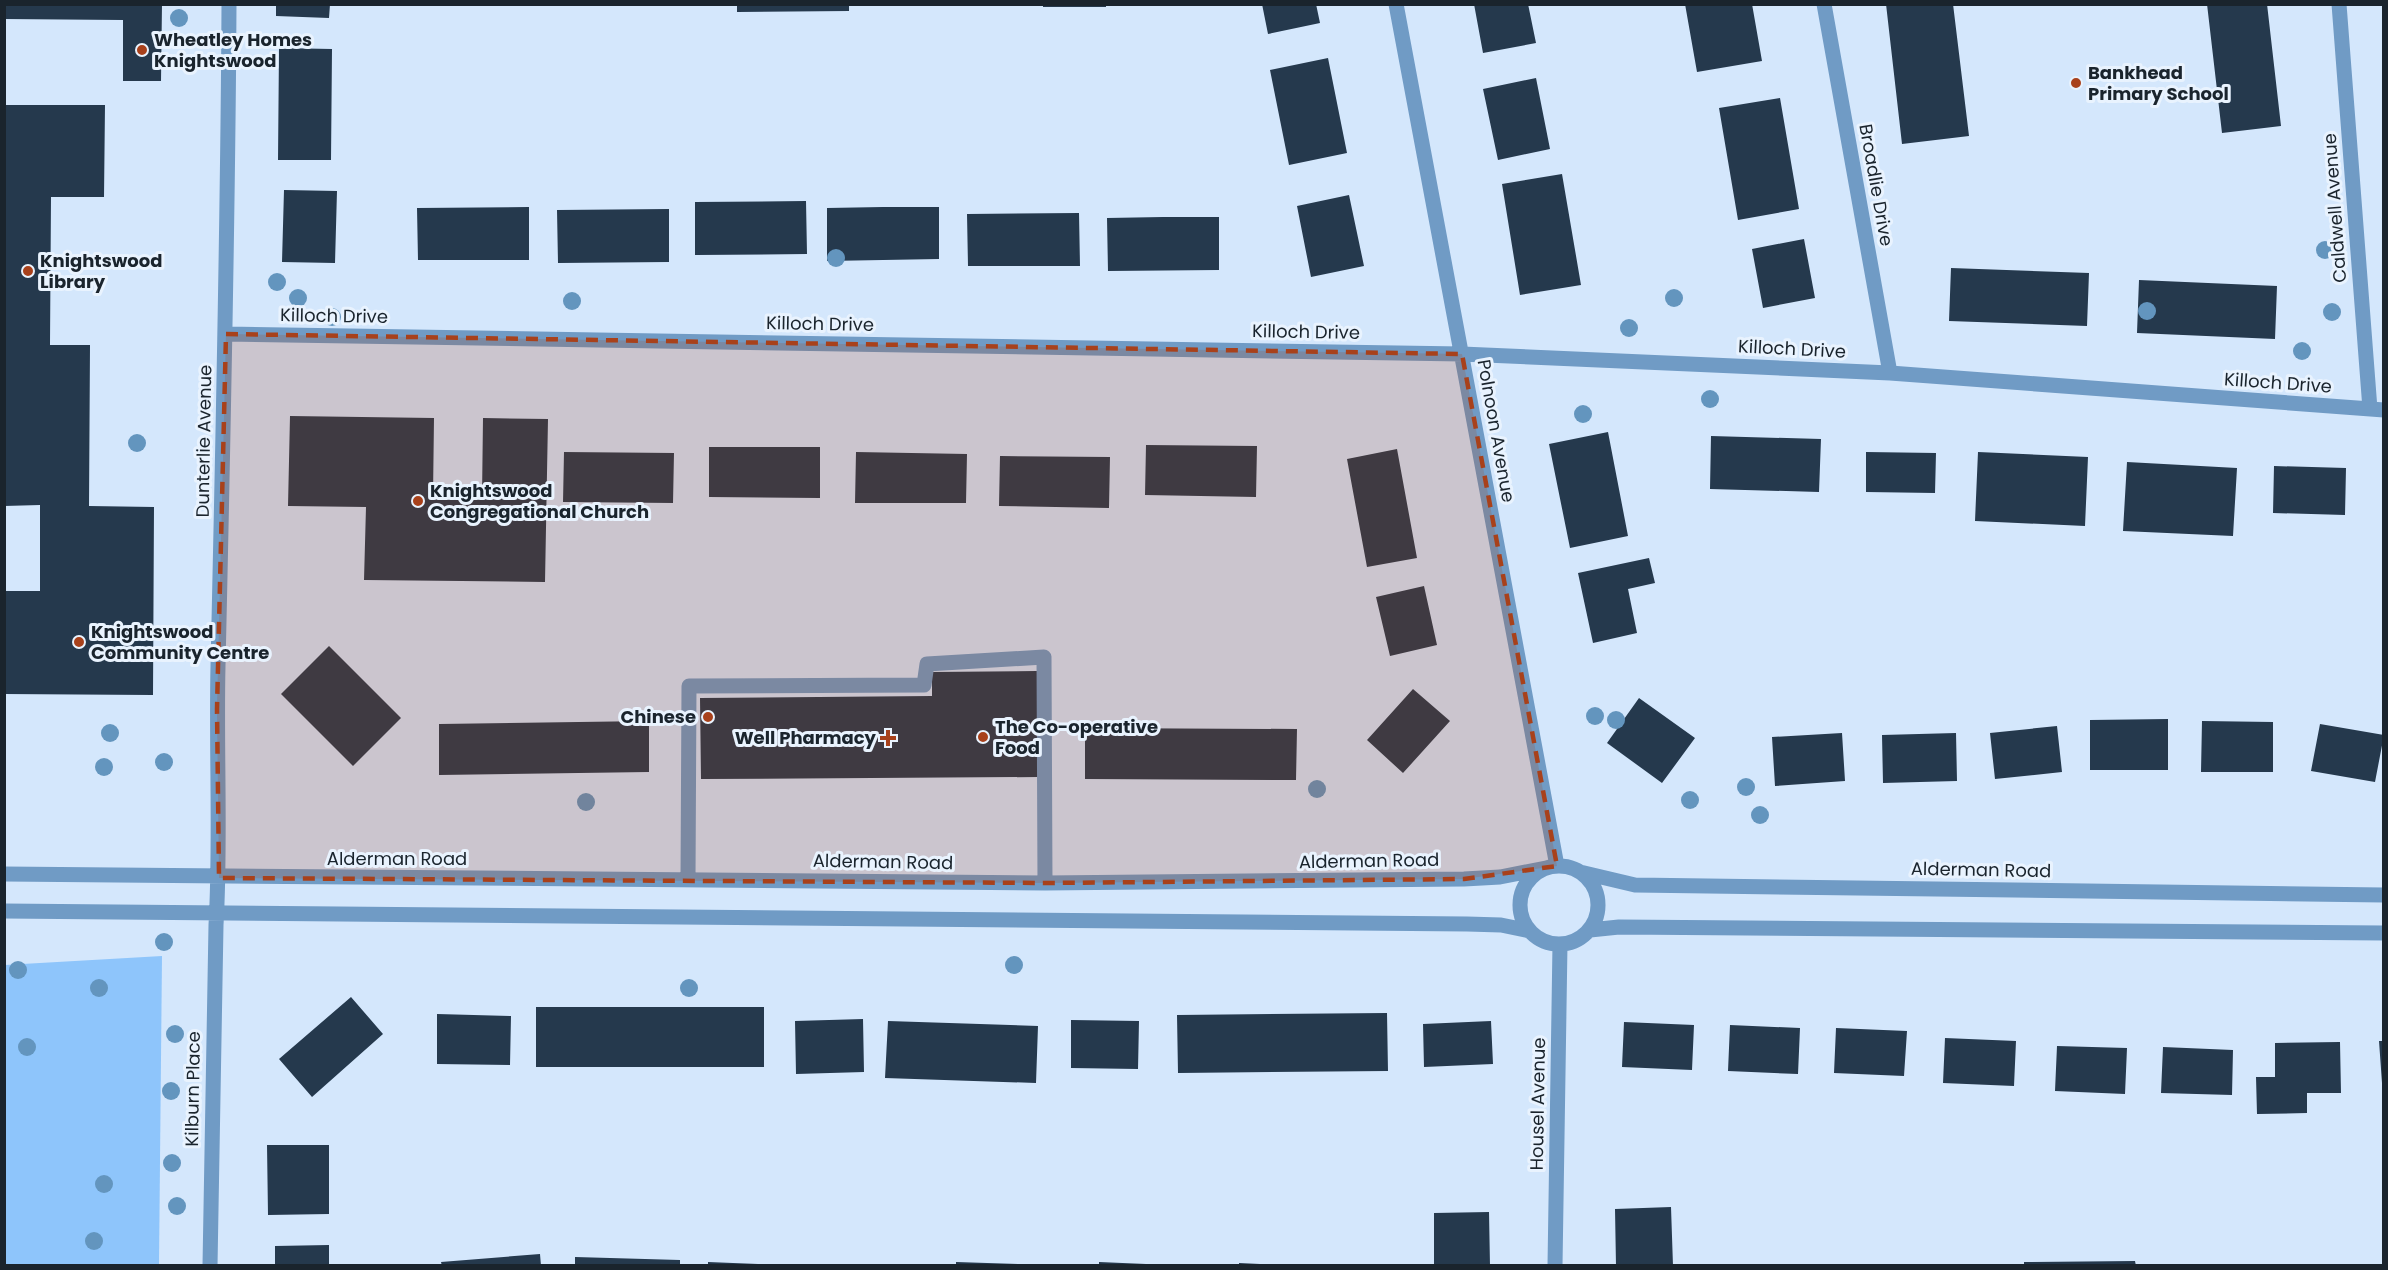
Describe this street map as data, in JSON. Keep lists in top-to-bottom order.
{
  "streets": {
    "street": [
      "Broadlie Drive",
      "Caldwell Avenue",
      "Killoch Drive",
      "Polnoon Avenue",
      "Dunterlie Avenue",
      "Alderman Road",
      "Kilburn Place",
      "Housel Avenue"
    ]
  },
  "crossings": [
    ["Broadlie Drive", "Killoch Drive"],
    ["Caldwell Avenue", "Killoch Drive"],
    ["Killoch Drive", "Polnoon Avenue"],
    ["Killoch Drive", "Dunterlie Avenue"],
    ["Polnoon Avenue", "Alderman Road"],
    ["Polnoon Avenue", "Housel Avenue"],
    ["Dunterlie Avenue", "Alderman Road"],
    ["Alderman Road", "Housel Avenue"]
  ],
  "places": {
    "other": [
      "Wheatley Homes Knightswood",
      "Bankhead Primary School",
      "Knightswood Library",
      "Knightswood Congregational Church",
      "Knightswood Community Centre",
      "Chinese",
      "The Co-operative Food"
    ],
    "health": ["Well Pharmacy"]
  }
}
